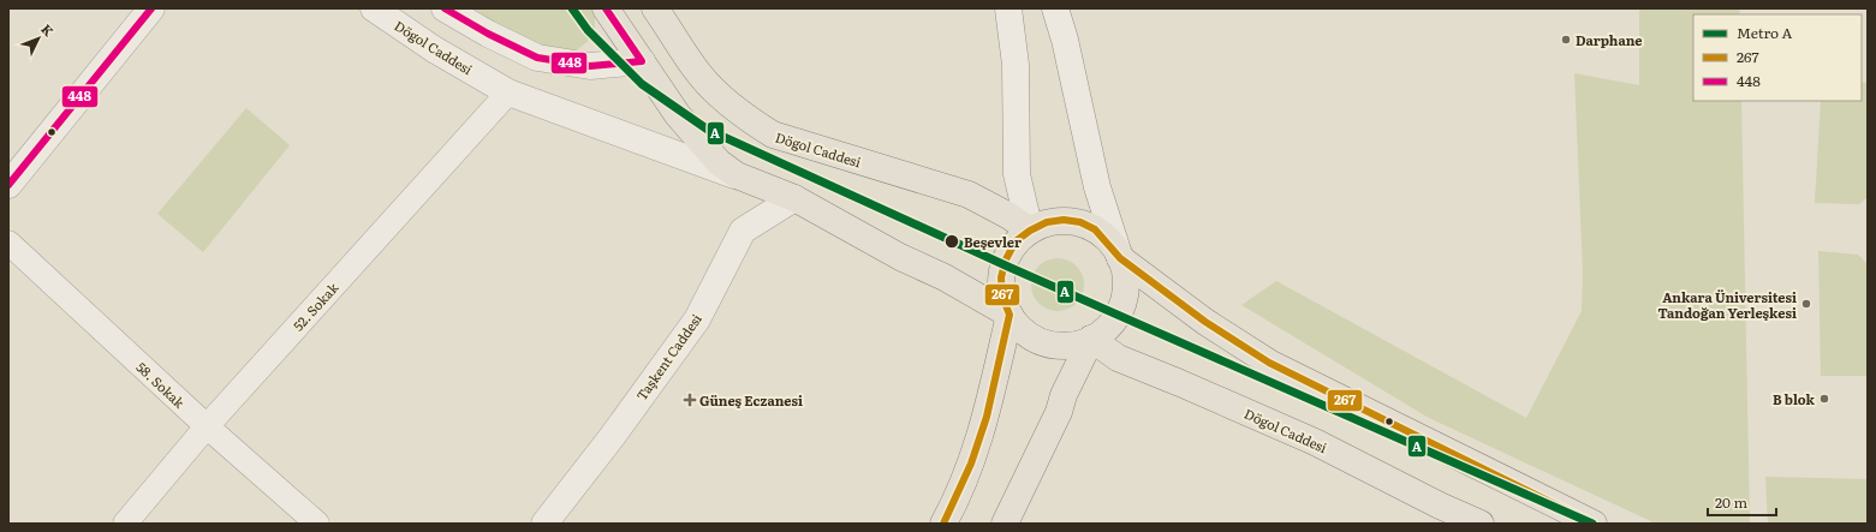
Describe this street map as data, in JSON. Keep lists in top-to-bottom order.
{
  "streets": {
    "main road": ["Dögol Caddesi"],
    "street": ["52. Sokak", "Taşkent Caddesi", "58. Sokak"]
  },
  "crossings": [
    ["Dögol Caddesi", "52. Sokak"],
    ["Dögol Caddesi", "Taşkent Caddesi"],
    ["52. Sokak", "58. Sokak"]
  ],
  "places": {
    "other": [
      "Darphane",
      "Beşevler",
      "Ankara Üniversitesi Tandoğan Yerleşkesi",
      "B blok"
    ],
    "health": ["Güneş Eczanesi"]
  },
  "lines": ["metro line A", "transit line 448", "transit line 267"],
  "legend": ["Metro A", "267", "448"],
  "scale_bar": "20 m",
  "north": "top right"
}
